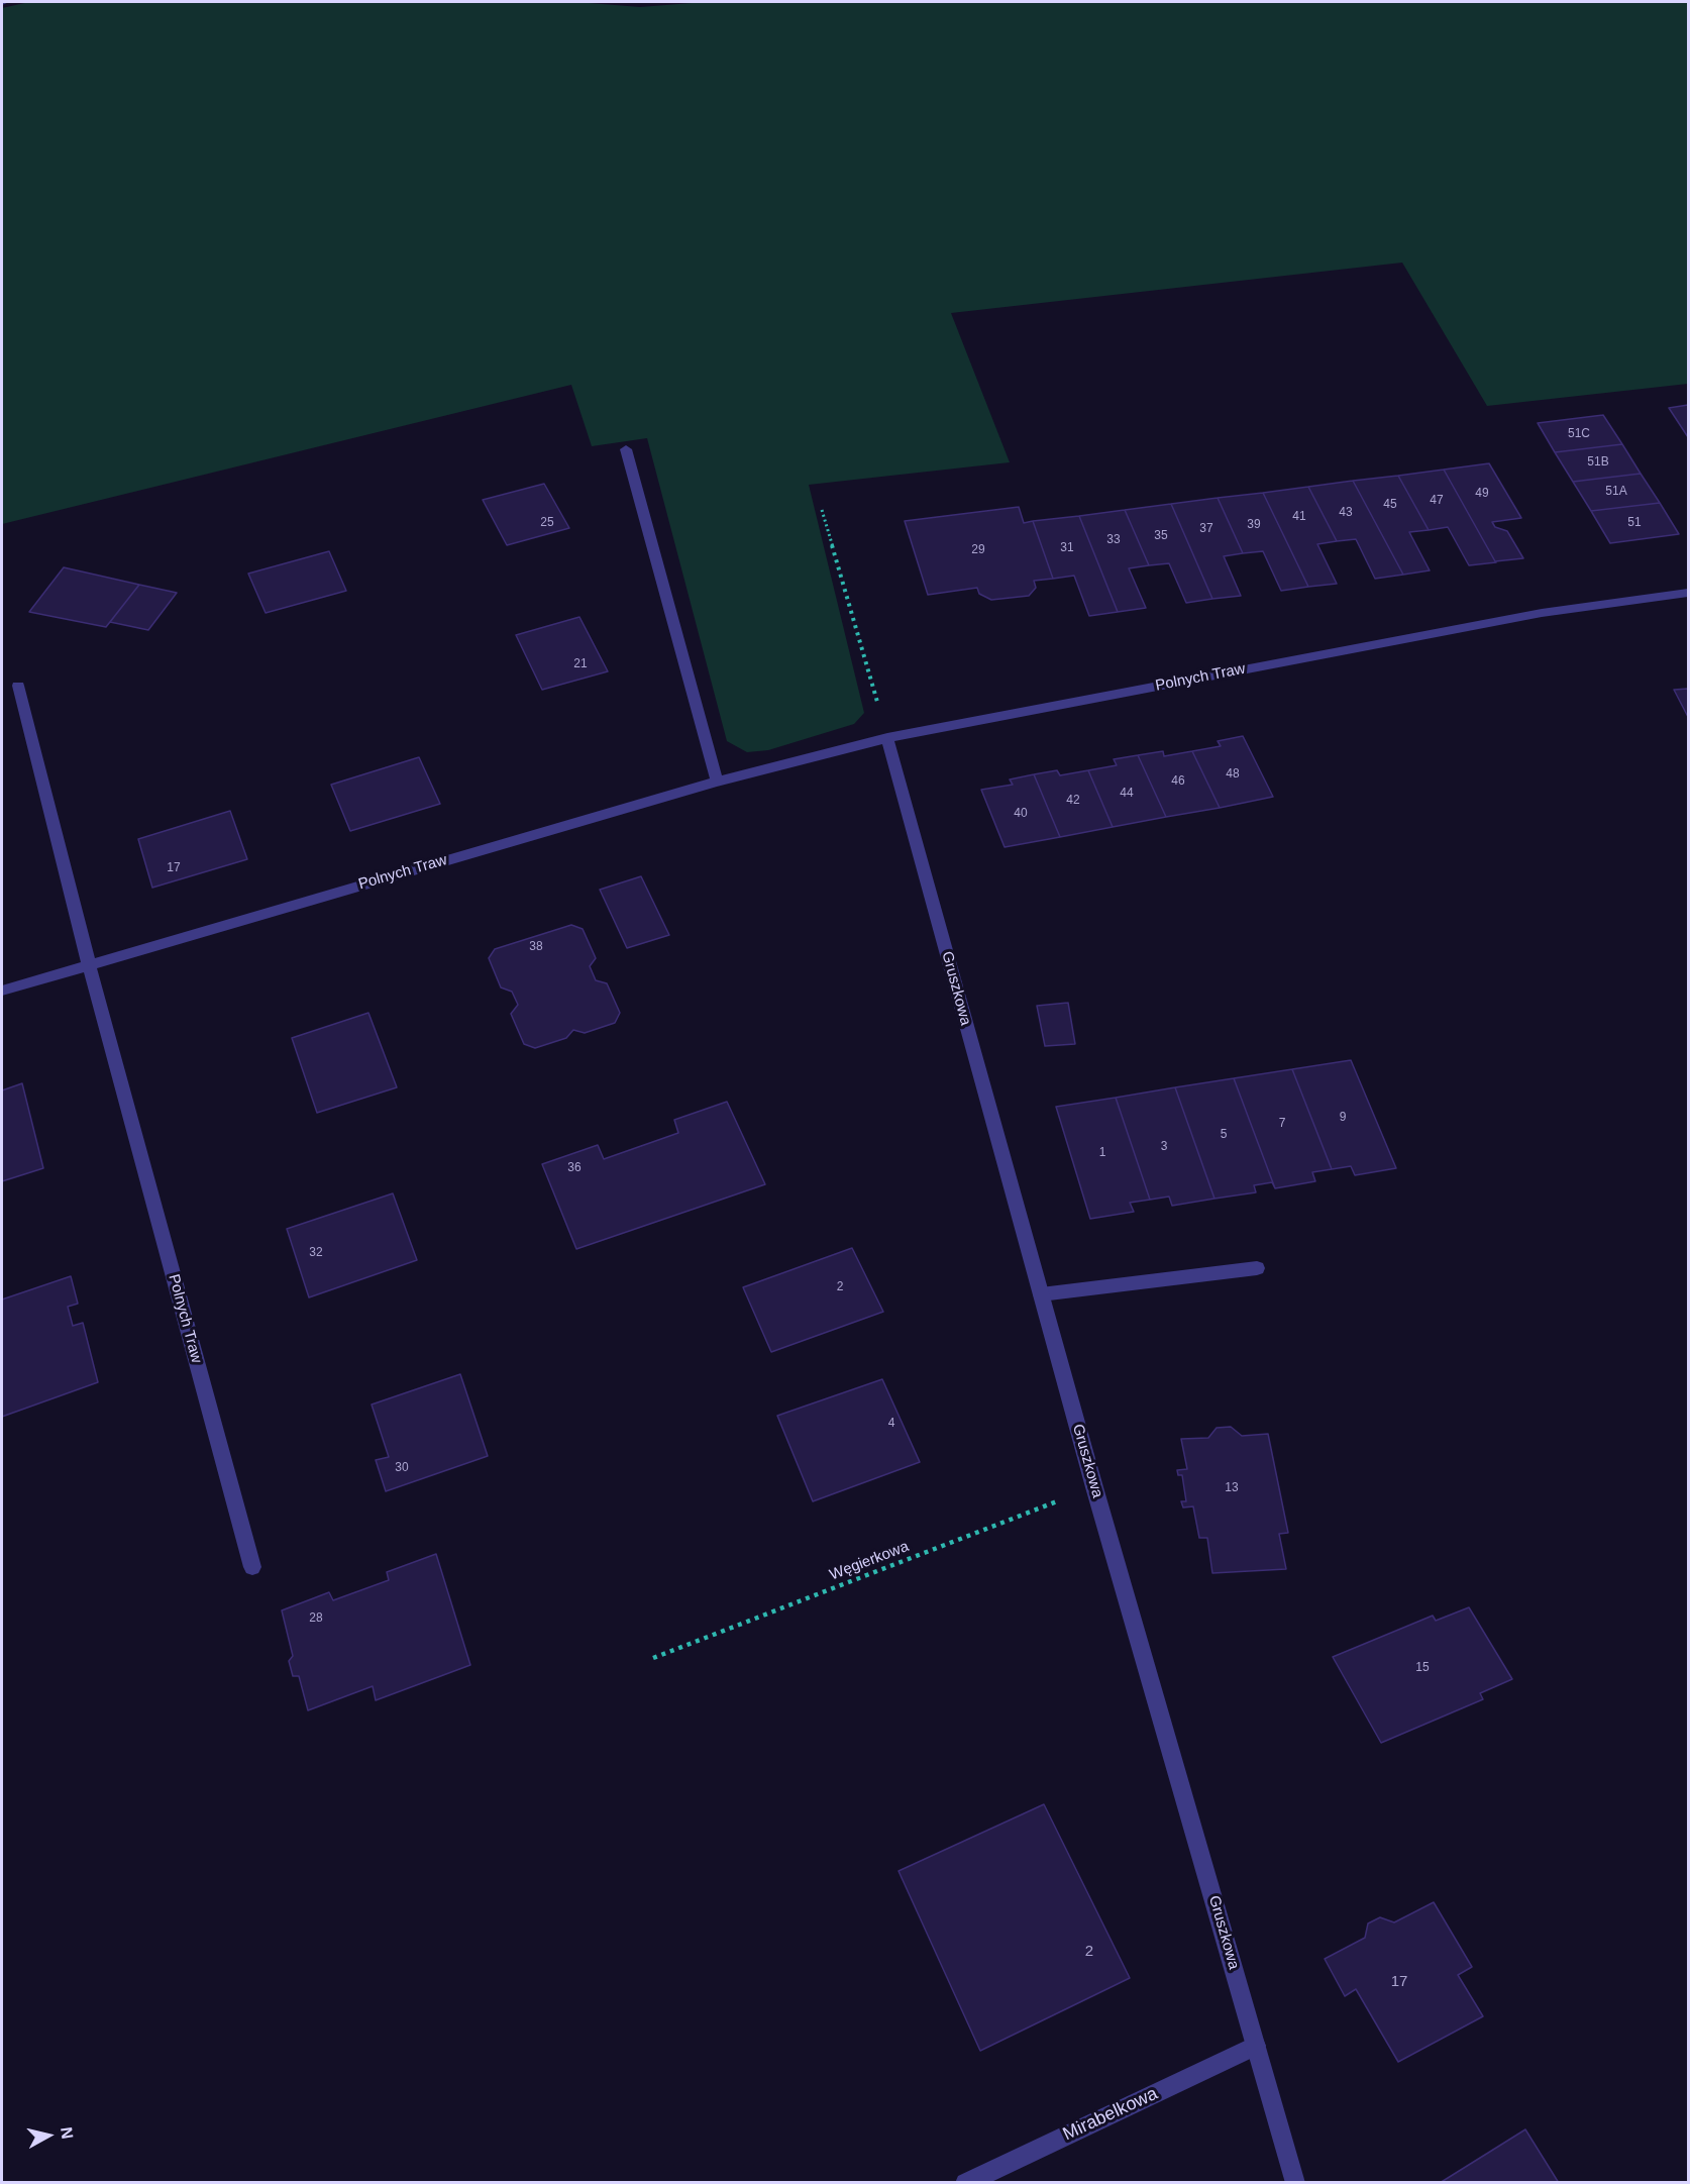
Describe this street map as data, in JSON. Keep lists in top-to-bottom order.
{
  "streets": {
    "street": ["Polnych Traw", "Gruszkowa", "Mirabelkowa"],
    "path": ["Węgierkowa"]
  },
  "crossings": [
    ["Polnych Traw", "Gruszkowa"],
    ["Gruszkowa", "Węgierkowa"],
    ["Gruszkowa", "Mirabelkowa"]
  ],
  "house_numbers": [
    "51C",
    "51B",
    "51A",
    "49",
    "47",
    "45",
    "43",
    "41",
    "25",
    "51",
    "39",
    "37",
    "35",
    "33",
    "31",
    "29",
    "21",
    "48",
    "46",
    "44",
    "42",
    "40",
    "17",
    "38",
    "9",
    "7",
    "5",
    "3",
    "1",
    "36",
    "32",
    "2",
    "4",
    "30",
    "13",
    "28",
    "15",
    "2",
    "17"
  ],
  "north": "right"
}
